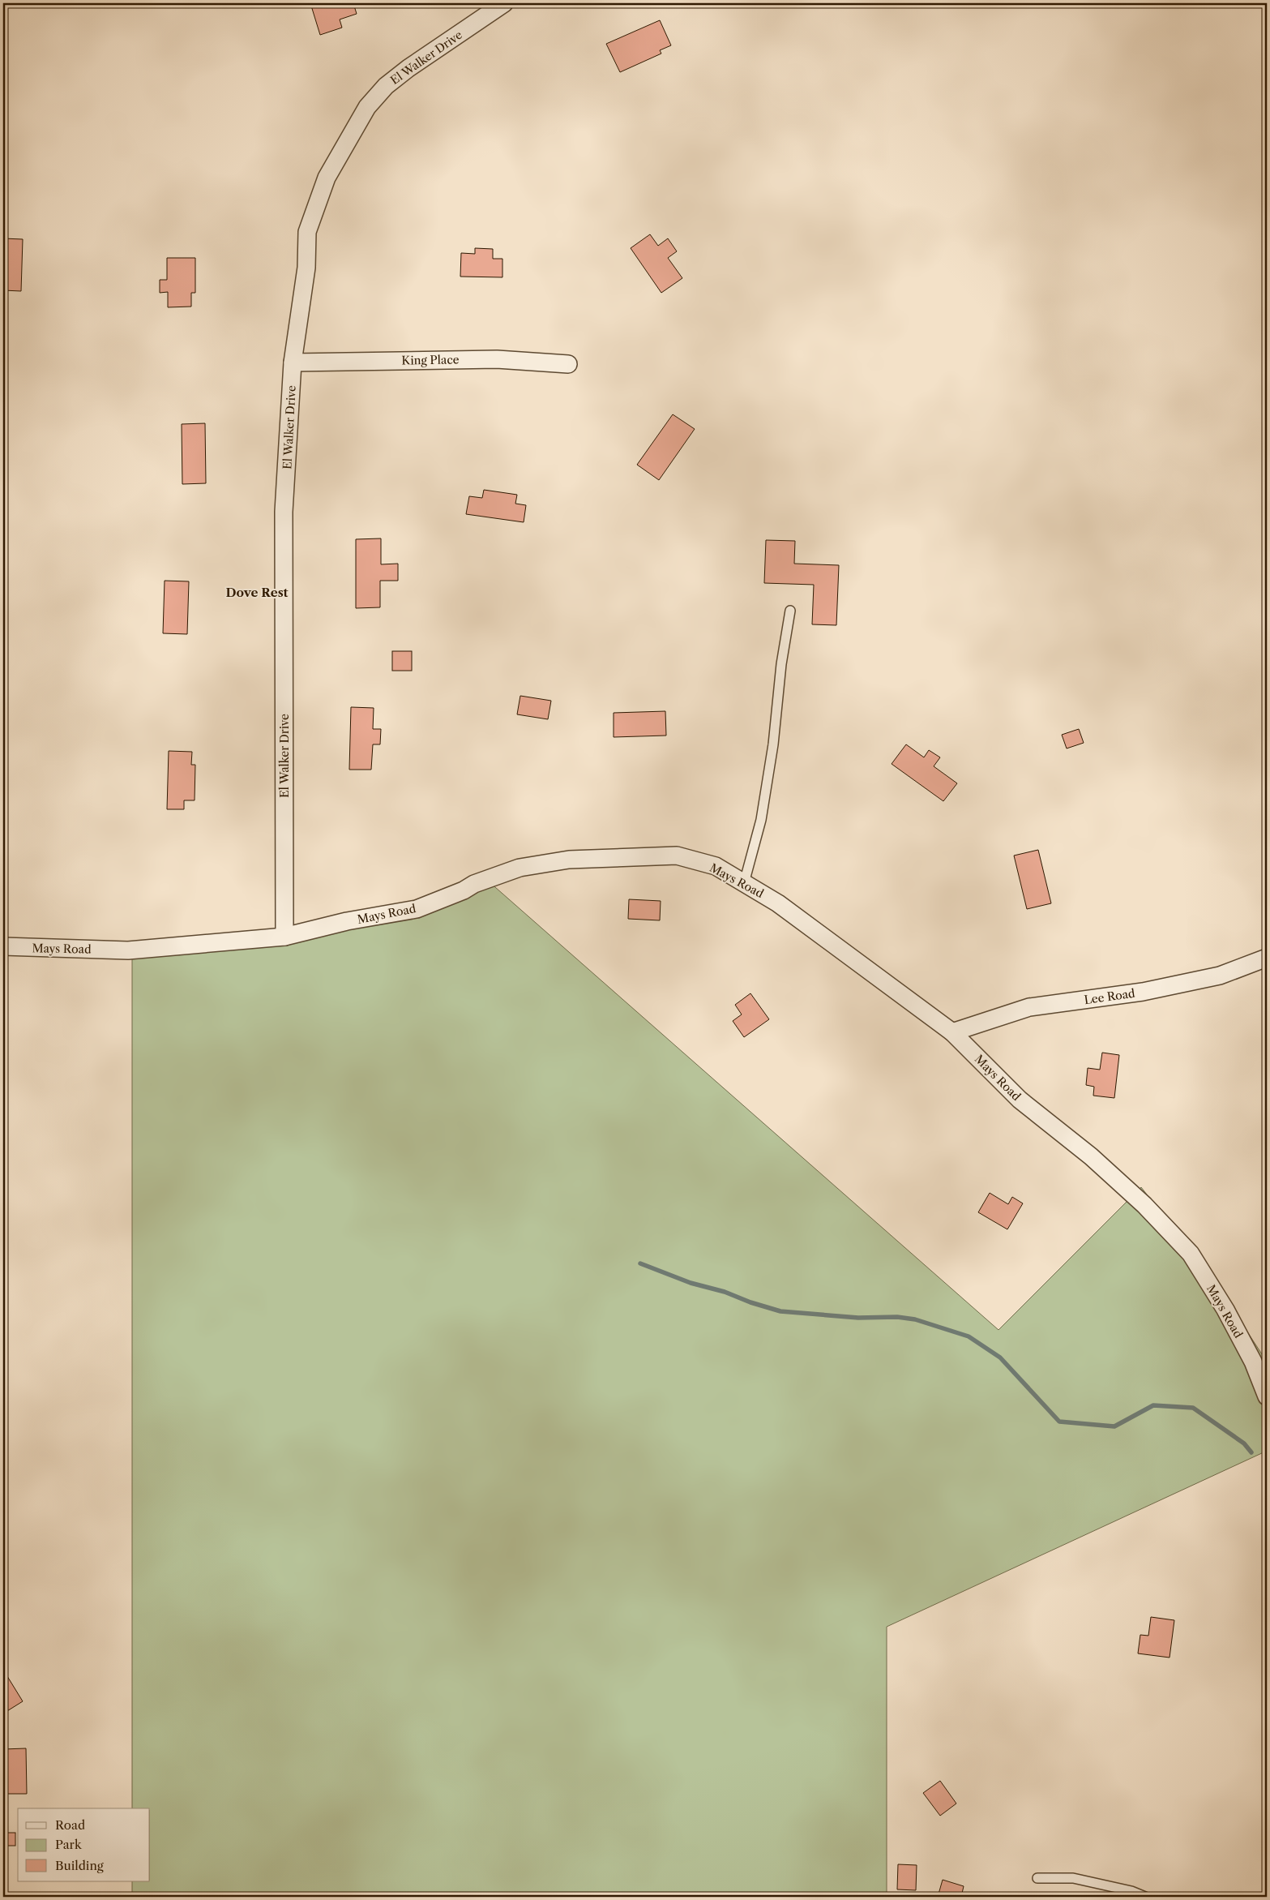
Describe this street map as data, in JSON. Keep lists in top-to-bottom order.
{
  "streets": {
    "street": [
      "El Walker Drive",
      "King Place",
      "Mays Road",
      "Lee Road"
    ]
  },
  "crossings": [
    ["El Walker Drive", "King Place"],
    ["El Walker Drive", "Mays Road"],
    ["Mays Road", "Lee Road"]
  ],
  "districts": ["Dove Rest"],
  "legend": ["Road", "Park", "Building"]
}
